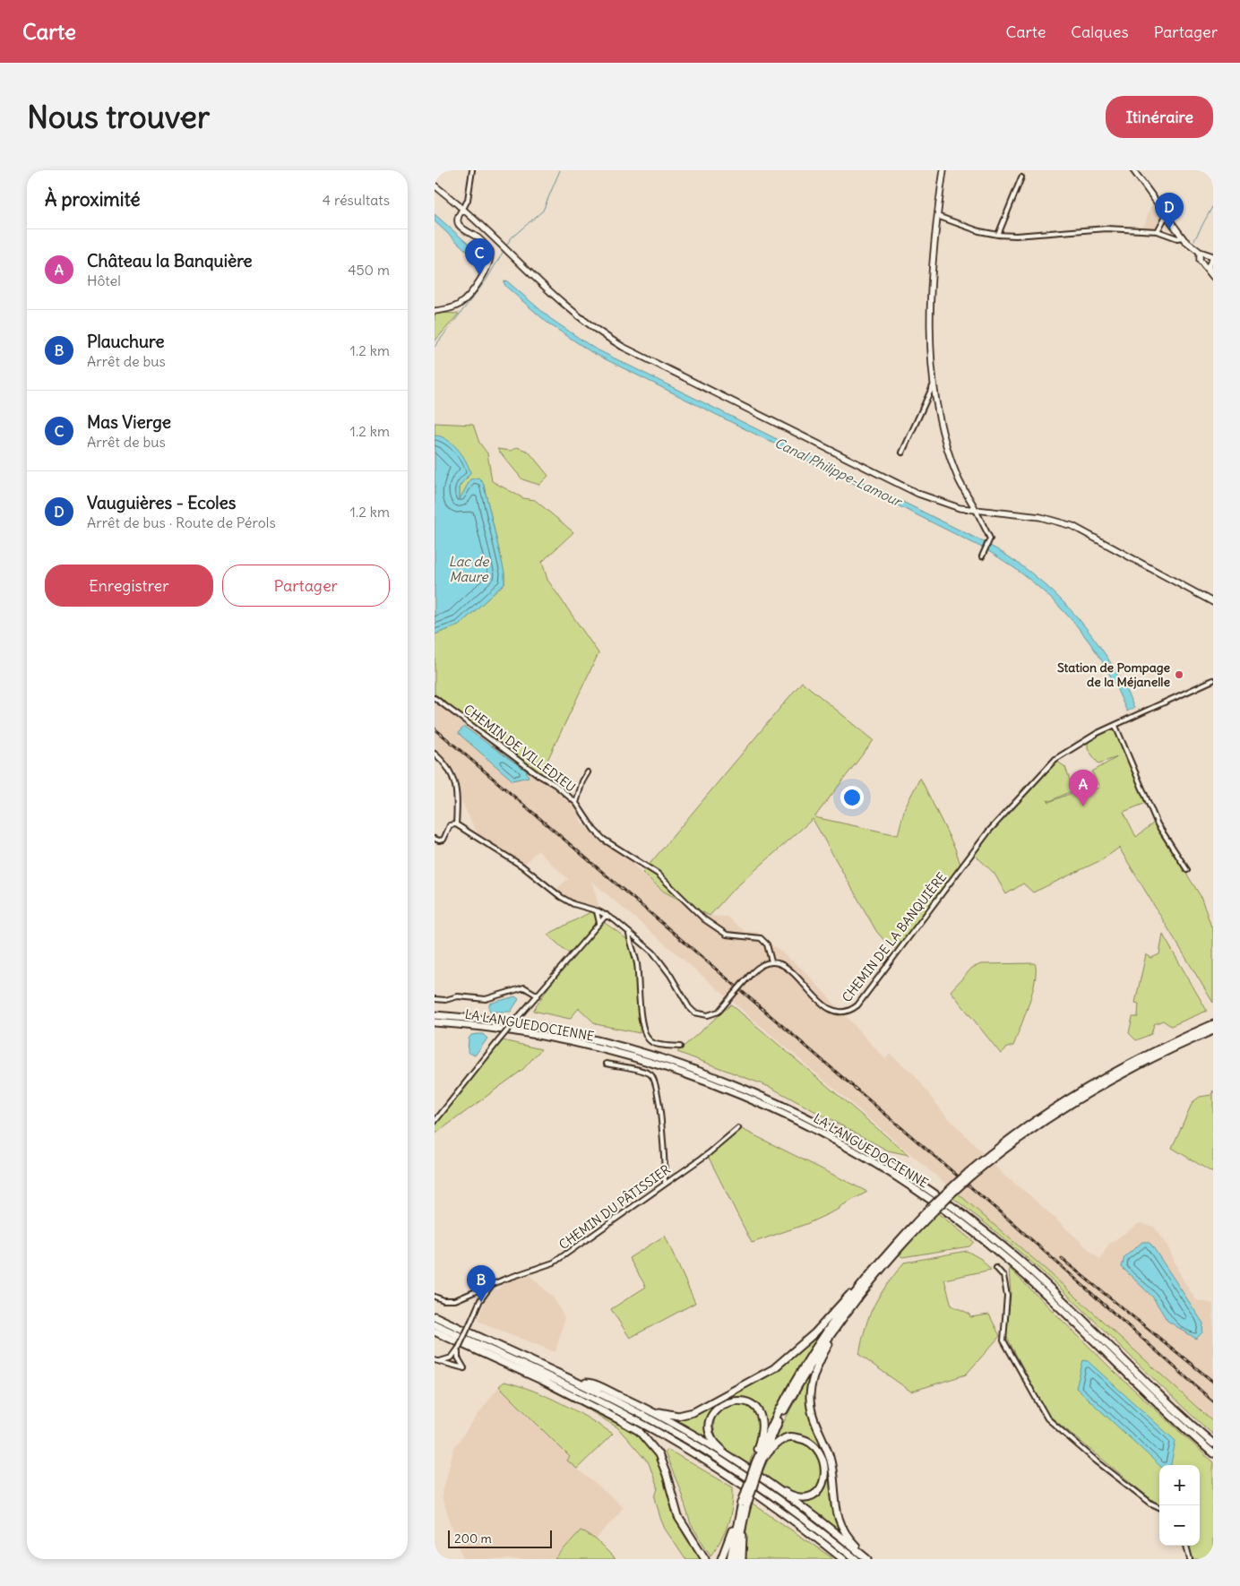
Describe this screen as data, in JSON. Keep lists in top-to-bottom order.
{
  "streets": {
    "highway": ["LA LANGUEDOCIENNE"],
    "street": ["CHEMIN DE VILLEDIEU", "CHEMIN DE LA BANQUIÈRE", "CHEMIN DU PÂTISSIER"]
  },
  "crossings": [
    ["CHEMIN DE VILLEDIEU", "CHEMIN DE LA BANQUIÈRE"]
  ],
  "water": ["Canal Philippe-Lamour", "Lac de Maure"],
  "places": ["Station de Pompage de la Méjanelle"],
  "scale_bar": "200 m",
  "page": {
    "header": "Carte",
    "nav": ["Carte", "Calques", "Partager"],
    "buttons": [
      "Itinéraire",
      ["Enregistrer", "Partager"]
    ],
    "title": "Nous trouver",
    "heading": ["À proximité", "4 résultats"],
    "pins": [
      "D",
      "C",
      "A",
      "B"
    ],
    "list": [
      {
        "mark": "A",
        "name": "Château la Banquière",
        "note": "Hôtel",
        "value": "450 m"
      },
      {
        "mark": "B",
        "name": "Plauchure",
        "note": "Arrêt de bus",
        "value": "1.2 km"
      },
      {
        "mark": "C",
        "name": "Mas Vierge",
        "note": "Arrêt de bus",
        "value": "1.2 km"
      },
      {
        "mark": "D",
        "name": "Vauguières - Ecoles",
        "note": "Arrêt de bus · Route de Pérols",
        "value": "1.2 km"
      }
    ],
    "map_buttons": ["+", "−"],
    "scale": "200 m"
  }
}
